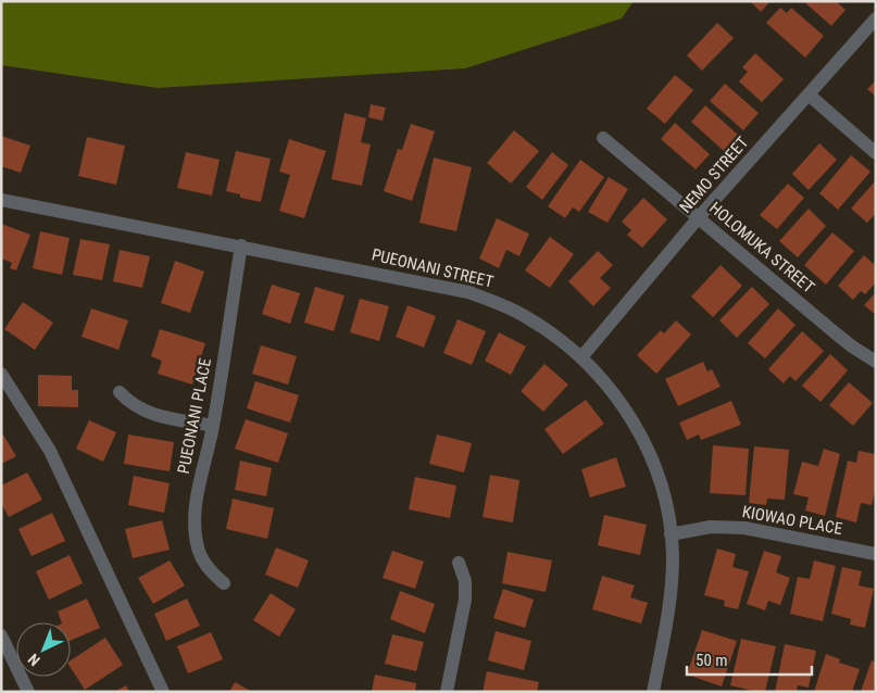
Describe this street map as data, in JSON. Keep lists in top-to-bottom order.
{
  "streets": {
    "street": [
      "NEMO STREET",
      "HOLOMUKA STREET",
      "PUEONANI STREET",
      "PUEONANI PLACE",
      "KIOWAO PLACE"
    ]
  },
  "crossings": [
    ["NEMO STREET", "HOLOMUKA STREET"],
    ["NEMO STREET", "PUEONANI STREET"],
    ["PUEONANI STREET", "PUEONANI PLACE"],
    ["PUEONANI STREET", "KIOWAO PLACE"]
  ],
  "scale_bar": "50 m",
  "north": "bottom left"
}
